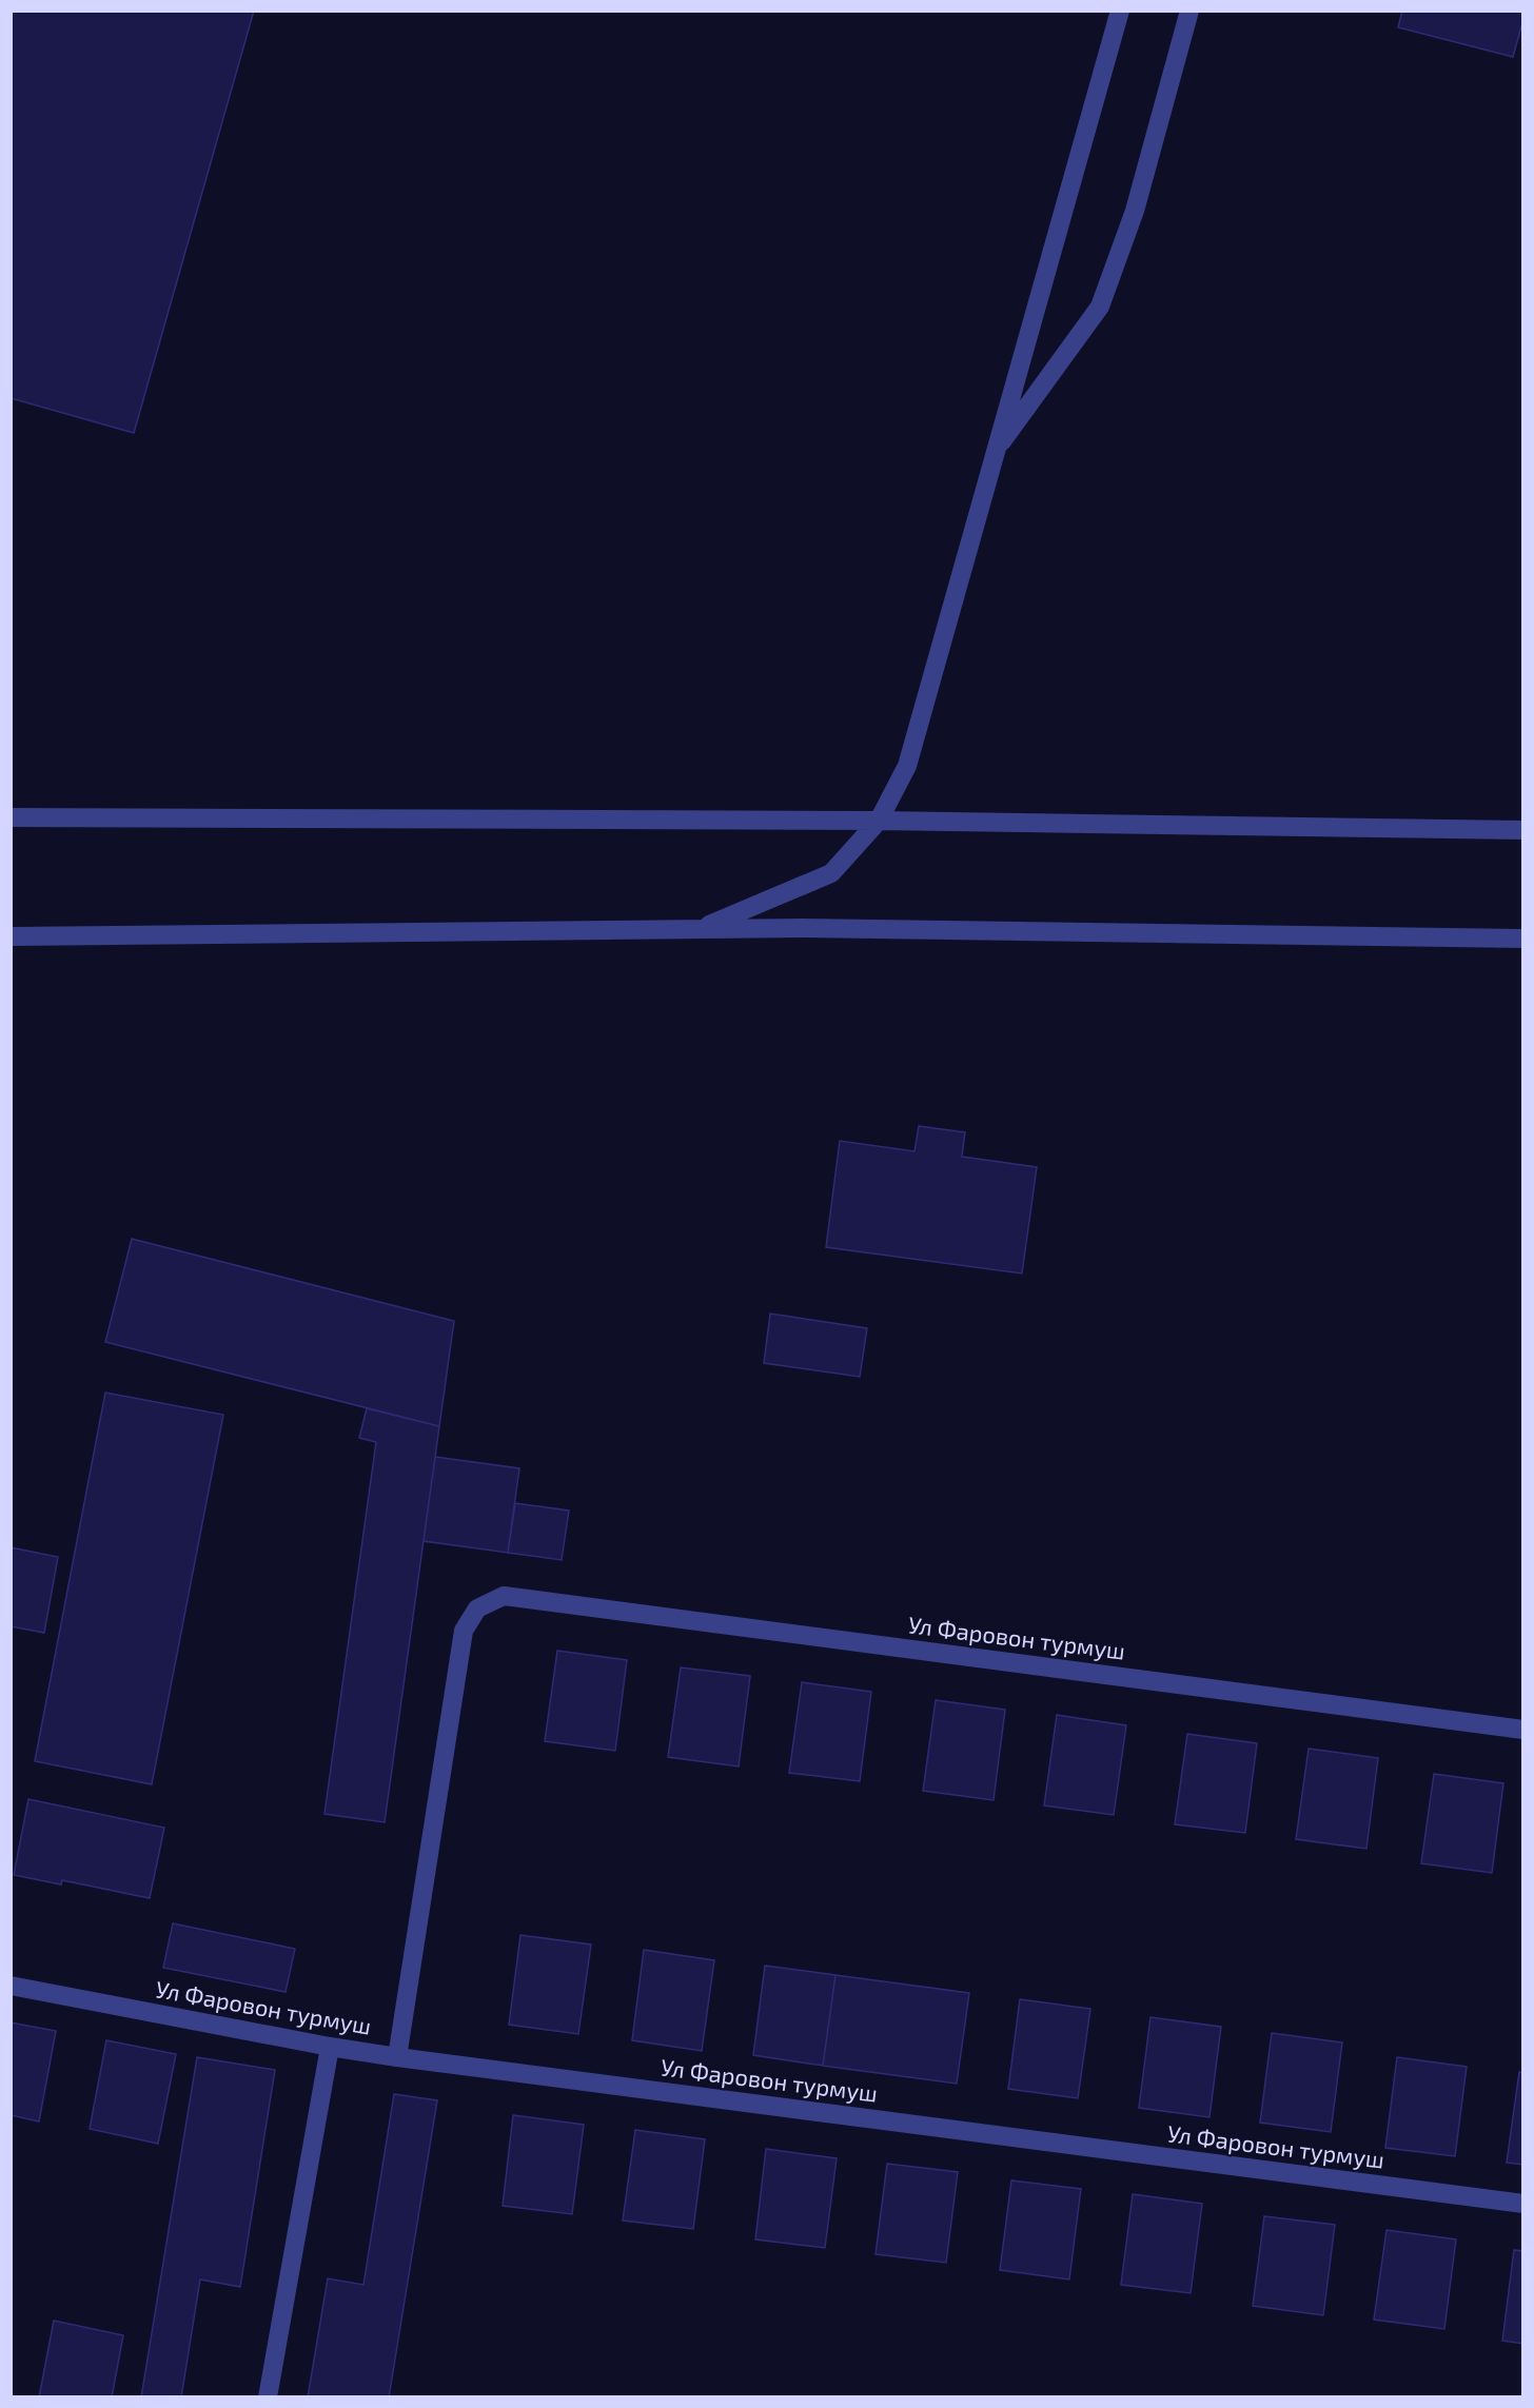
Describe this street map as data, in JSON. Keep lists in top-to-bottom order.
{
  "streets": {
    "street": ["Ул Фаровон турмуш"]
  }
}
